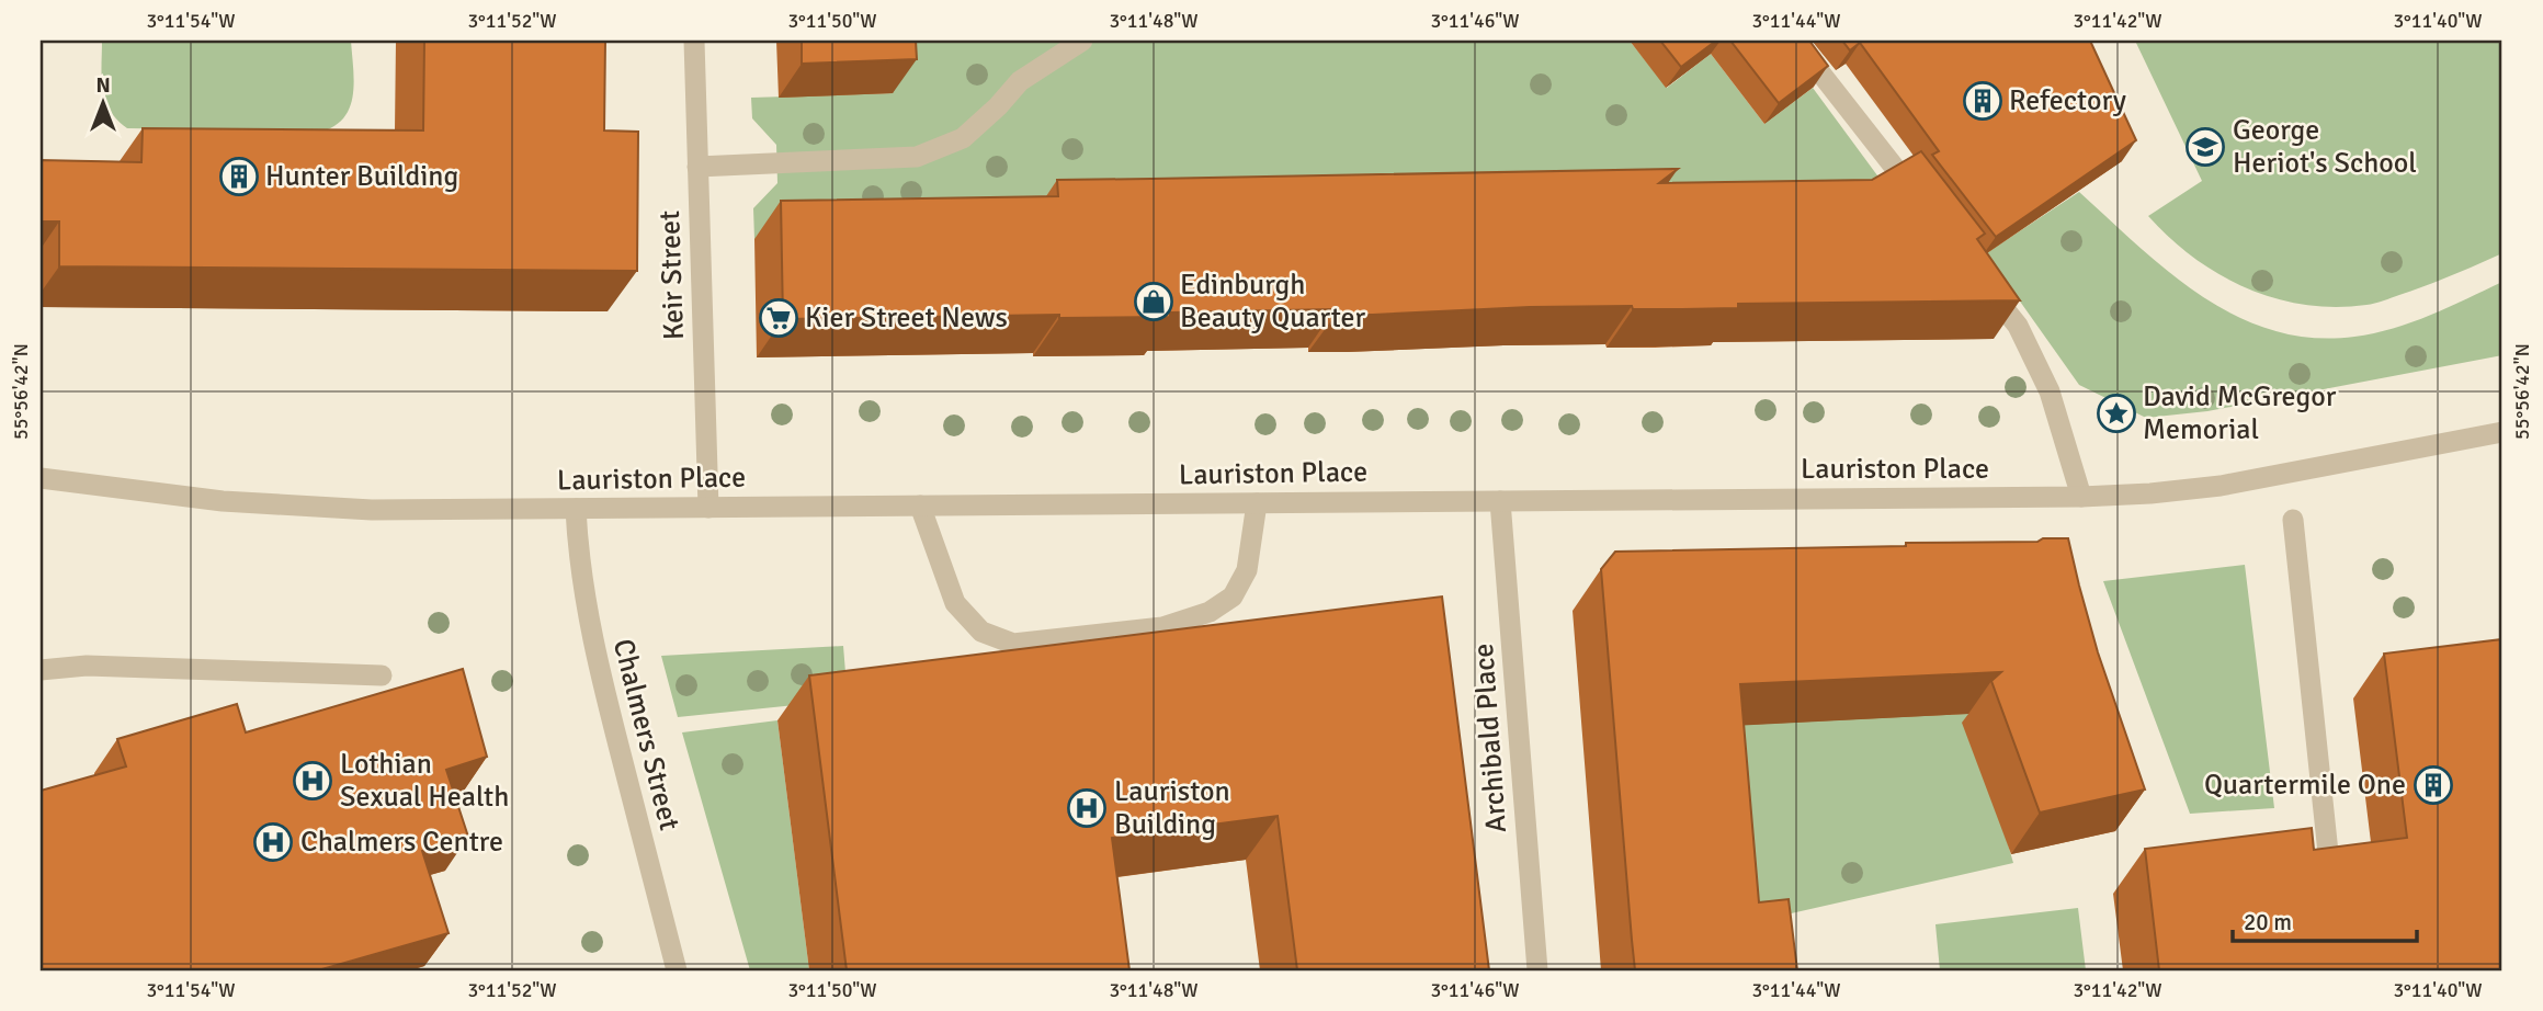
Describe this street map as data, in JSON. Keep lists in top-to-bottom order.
{
  "streets": {
    "street": [
      "Keir Street",
      "Lauriston Place",
      "Chalmers Street",
      "Archibald Place"
    ]
  },
  "crossings": [
    ["Keir Street", "Lauriston Place"],
    ["Lauriston Place", "Chalmers Street"],
    ["Lauriston Place", "Archibald Place"]
  ],
  "places": {
    "building": ["Refectory", "Hunter Building", "Quartermile One"],
    "school or university": ["George Heriot's School"],
    "shop": ["Edinburgh Beauty Quarter"],
    "supermarket": ["Kier Street News"],
    "place": ["David McGregor Memorial"],
    "hospital": ["Lothian Sexual Health", "Lauriston Building", "Chalmers Centre"]
  },
  "scale_bar": "20 m",
  "north": "top",
  "coordinates": [
    "3°11'54\"W",
    "3°11'52\"W",
    "3°11'50\"W",
    "3°11'48\"W",
    "3°11'46\"W",
    "3°11'44\"W",
    "3°11'42\"W",
    "3°11'40\"W",
    "55°56'42\"N"
  ]
}
